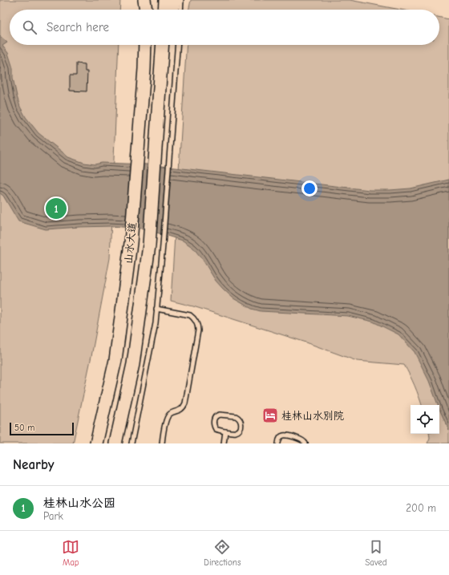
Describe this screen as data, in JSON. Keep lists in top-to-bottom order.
{
  "streets": {
    "main road": ["山水大道"]
  },
  "places": {
    "hotel": ["桂林山水别院"]
  },
  "scale_bar": "50 m",
  "page": {
    "search": "Search here",
    "pins": "1",
    "scale": "50 m",
    "heading": "Nearby",
    "list": [
      {
        "mark": "1",
        "name": "桂林山水公园",
        "note": "Park",
        "value": "200 m"
      }
    ],
    "nav": ["Map", "Directions", "Saved"]
  }
}
